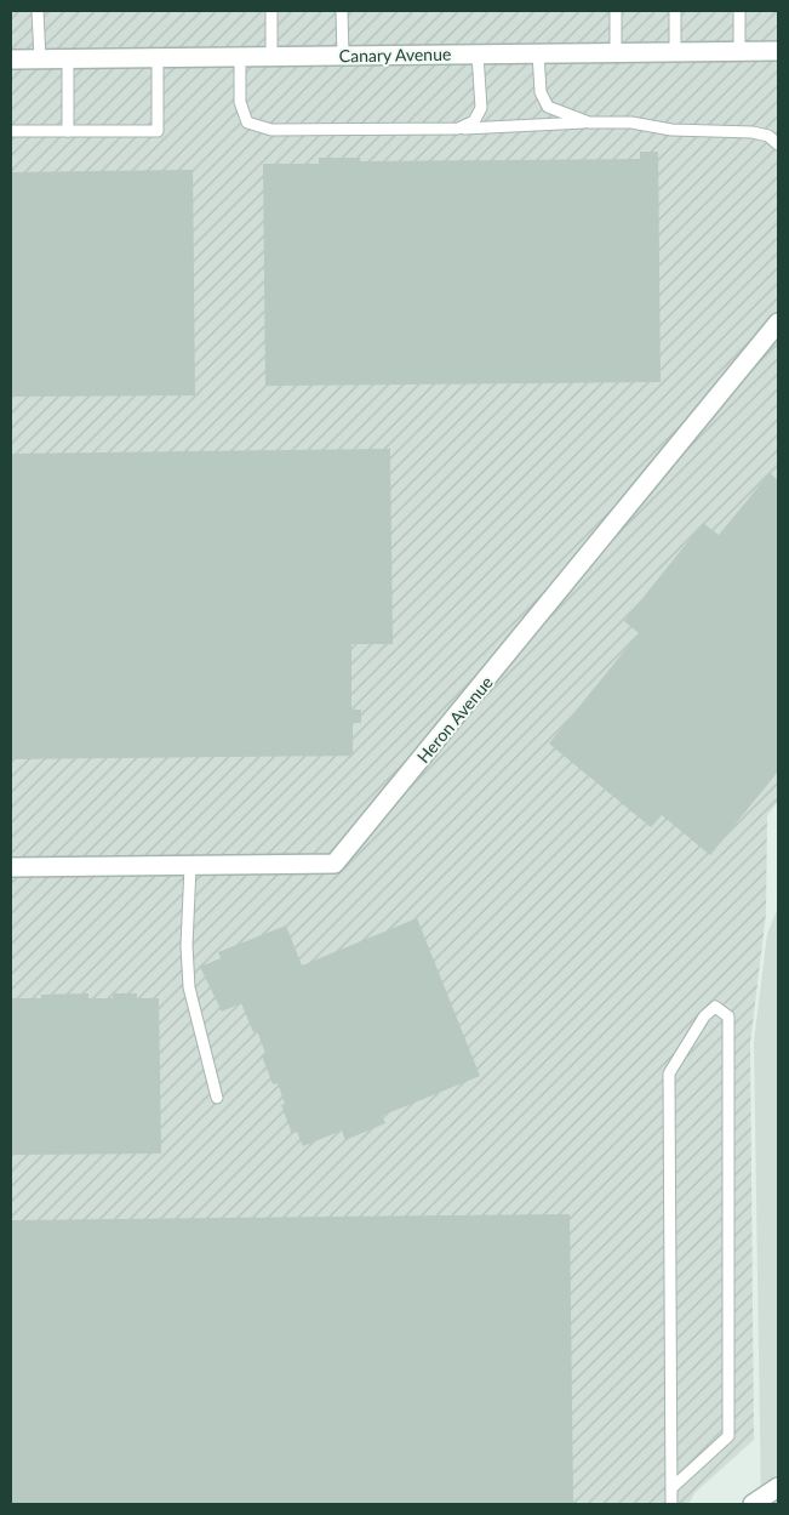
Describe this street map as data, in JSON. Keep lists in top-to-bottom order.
{
  "streets": {
    "street": ["Canary Avenue", "Heron Avenue"]
  }
}
